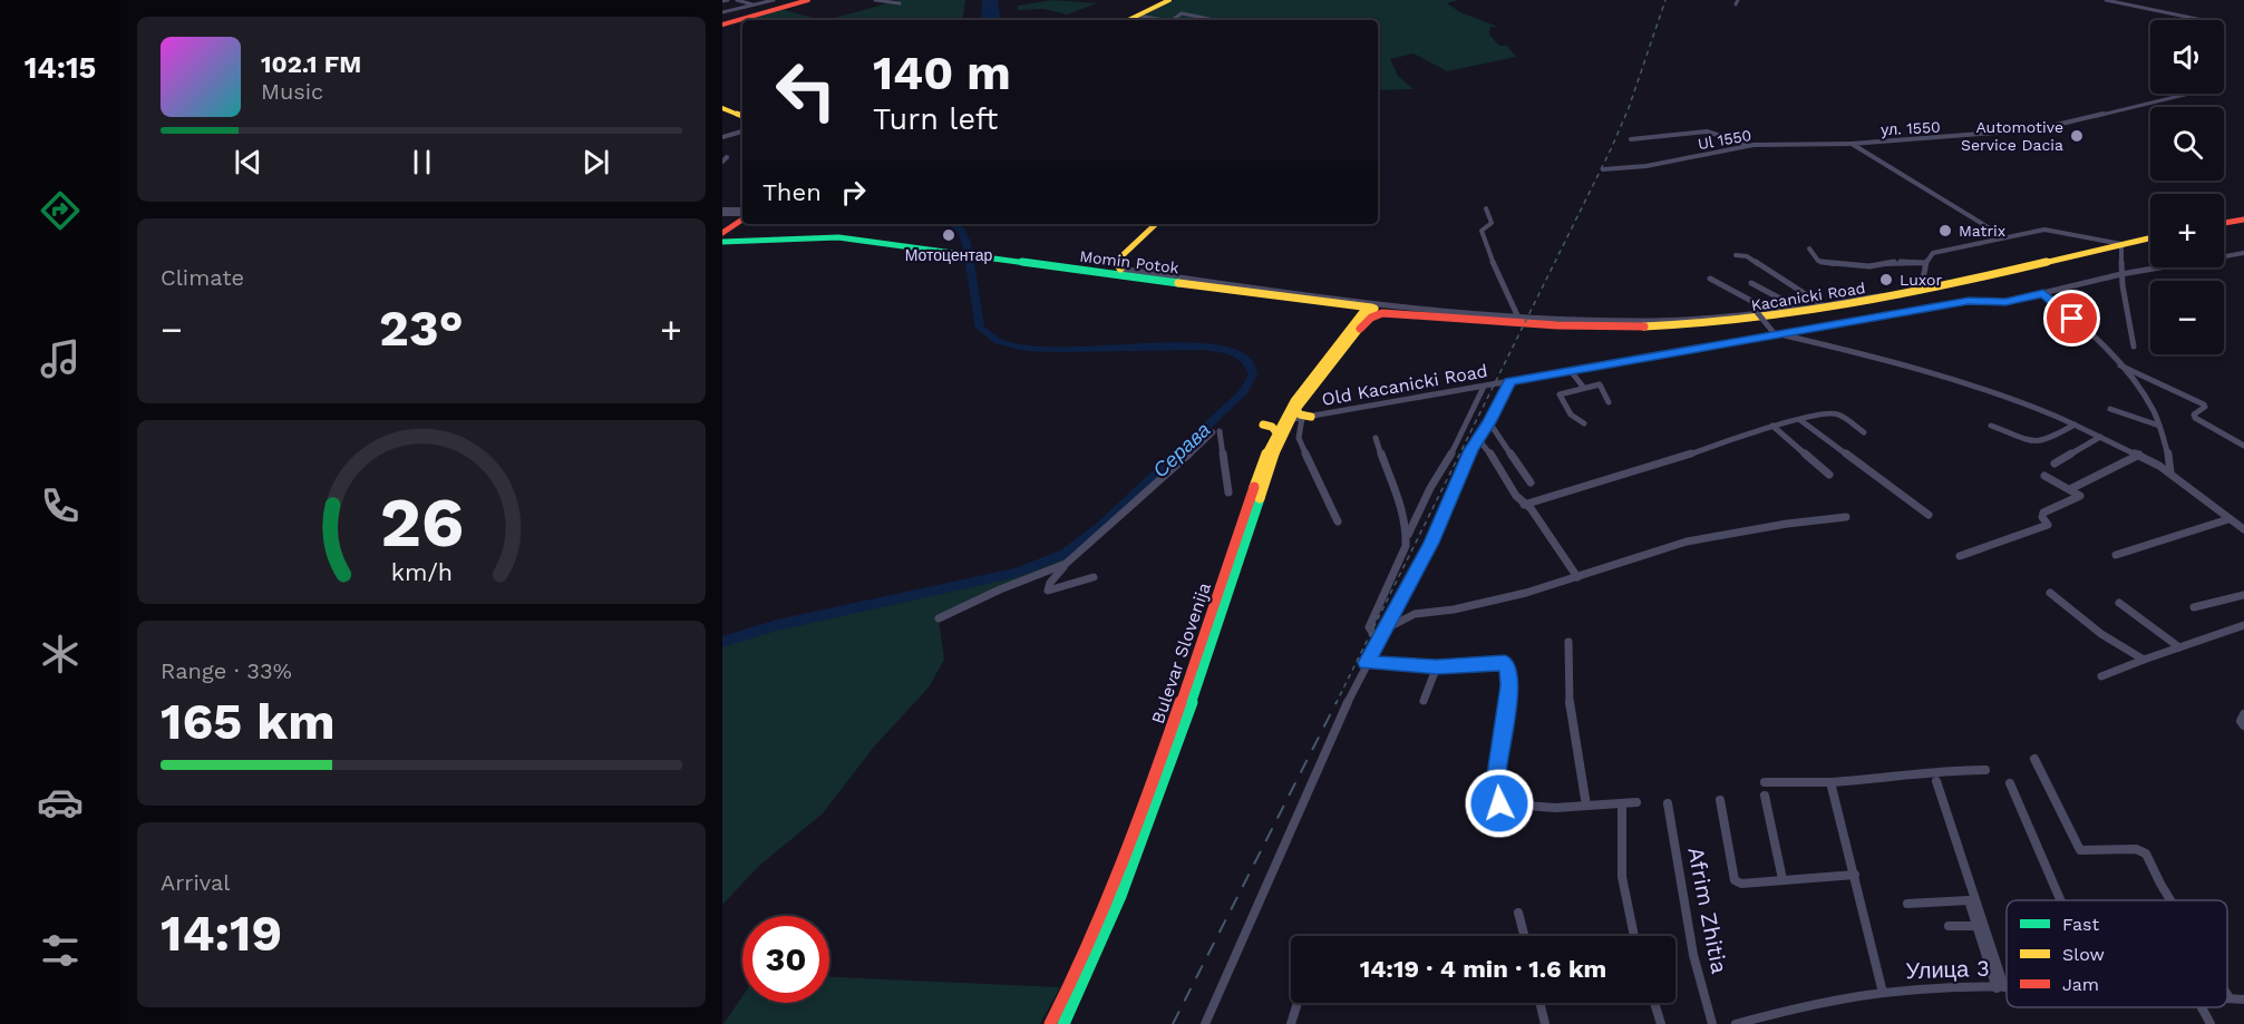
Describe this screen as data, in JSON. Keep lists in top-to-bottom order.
{
  "streets": {
    "street": [
      "ул. 1550",
      "Ul 1550",
      "Momin Potok",
      "Kacanicki Road",
      "Old Kacanicki Road",
      "Bulevar Slovenija",
      "Afrim Zhitia",
      "Улица 3"
    ]
  },
  "crossings": [
    ["ул. 1550", "Ul 1550"],
    ["Momin Potok", "Kacanicki Road"],
    ["Momin Potok", "Bulevar Slovenija"],
    ["Old Kacanicki Road", "Bulevar Slovenija"]
  ],
  "water": ["Серава"],
  "places": [
    "Automotive Service Dacia",
    "Matrix",
    "Мотоцентар",
    "Luxor"
  ],
  "legend": ["Fast", "Slow", "Jam"],
  "page": {
    "tabs": "14:15",
    "map_buttons": ["+", "−"],
    "turn": ["140 m", "Turn left"],
    "song": ["102.1 FM", "Music"],
    "then": "Then",
    "tile": [
      "Climate",
      ["Range · 33%", "165 km"],
      ["Arrival", "14:19"]
    ],
    "heat": ["−", "23°", "+"],
    "limit": "30",
    "trip": "14:19 · 4 min · 1.6 km",
    "gauge": ["26", "km/h"]
  }
}
